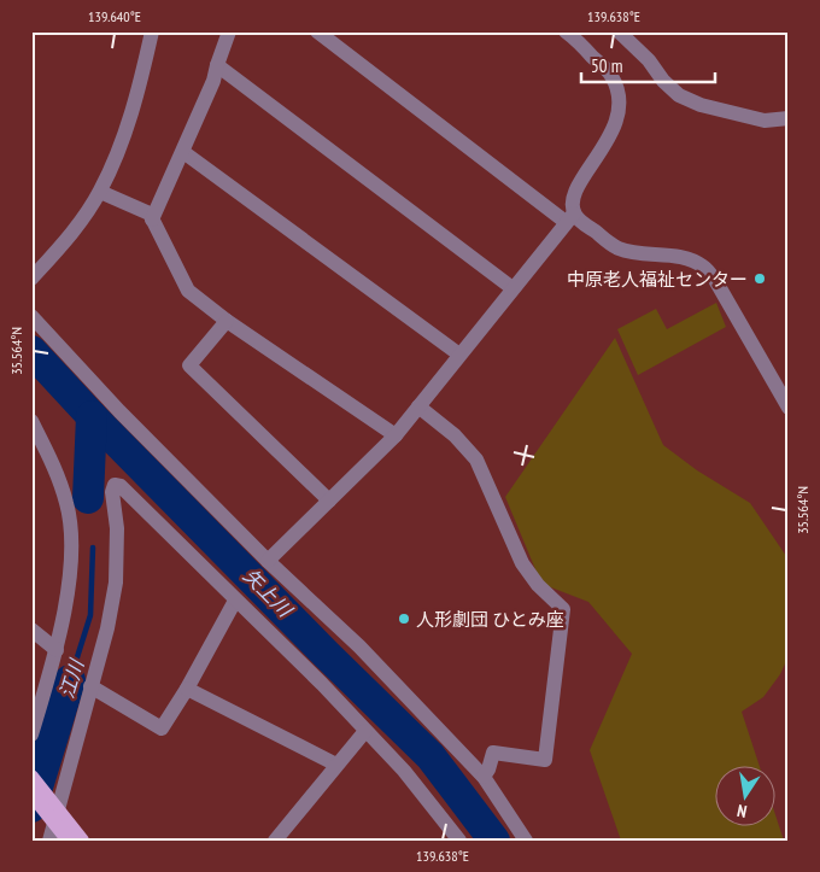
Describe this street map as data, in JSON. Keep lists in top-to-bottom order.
{
  "water": ["矢上川", "江川"],
  "places": ["中原老人福祉センター", "人形劇団 ひとみ座"],
  "scale_bar": "50 m",
  "north": "bottom",
  "coordinates": ["139.640°E", "139.638°E", "35.564°N"]
}
